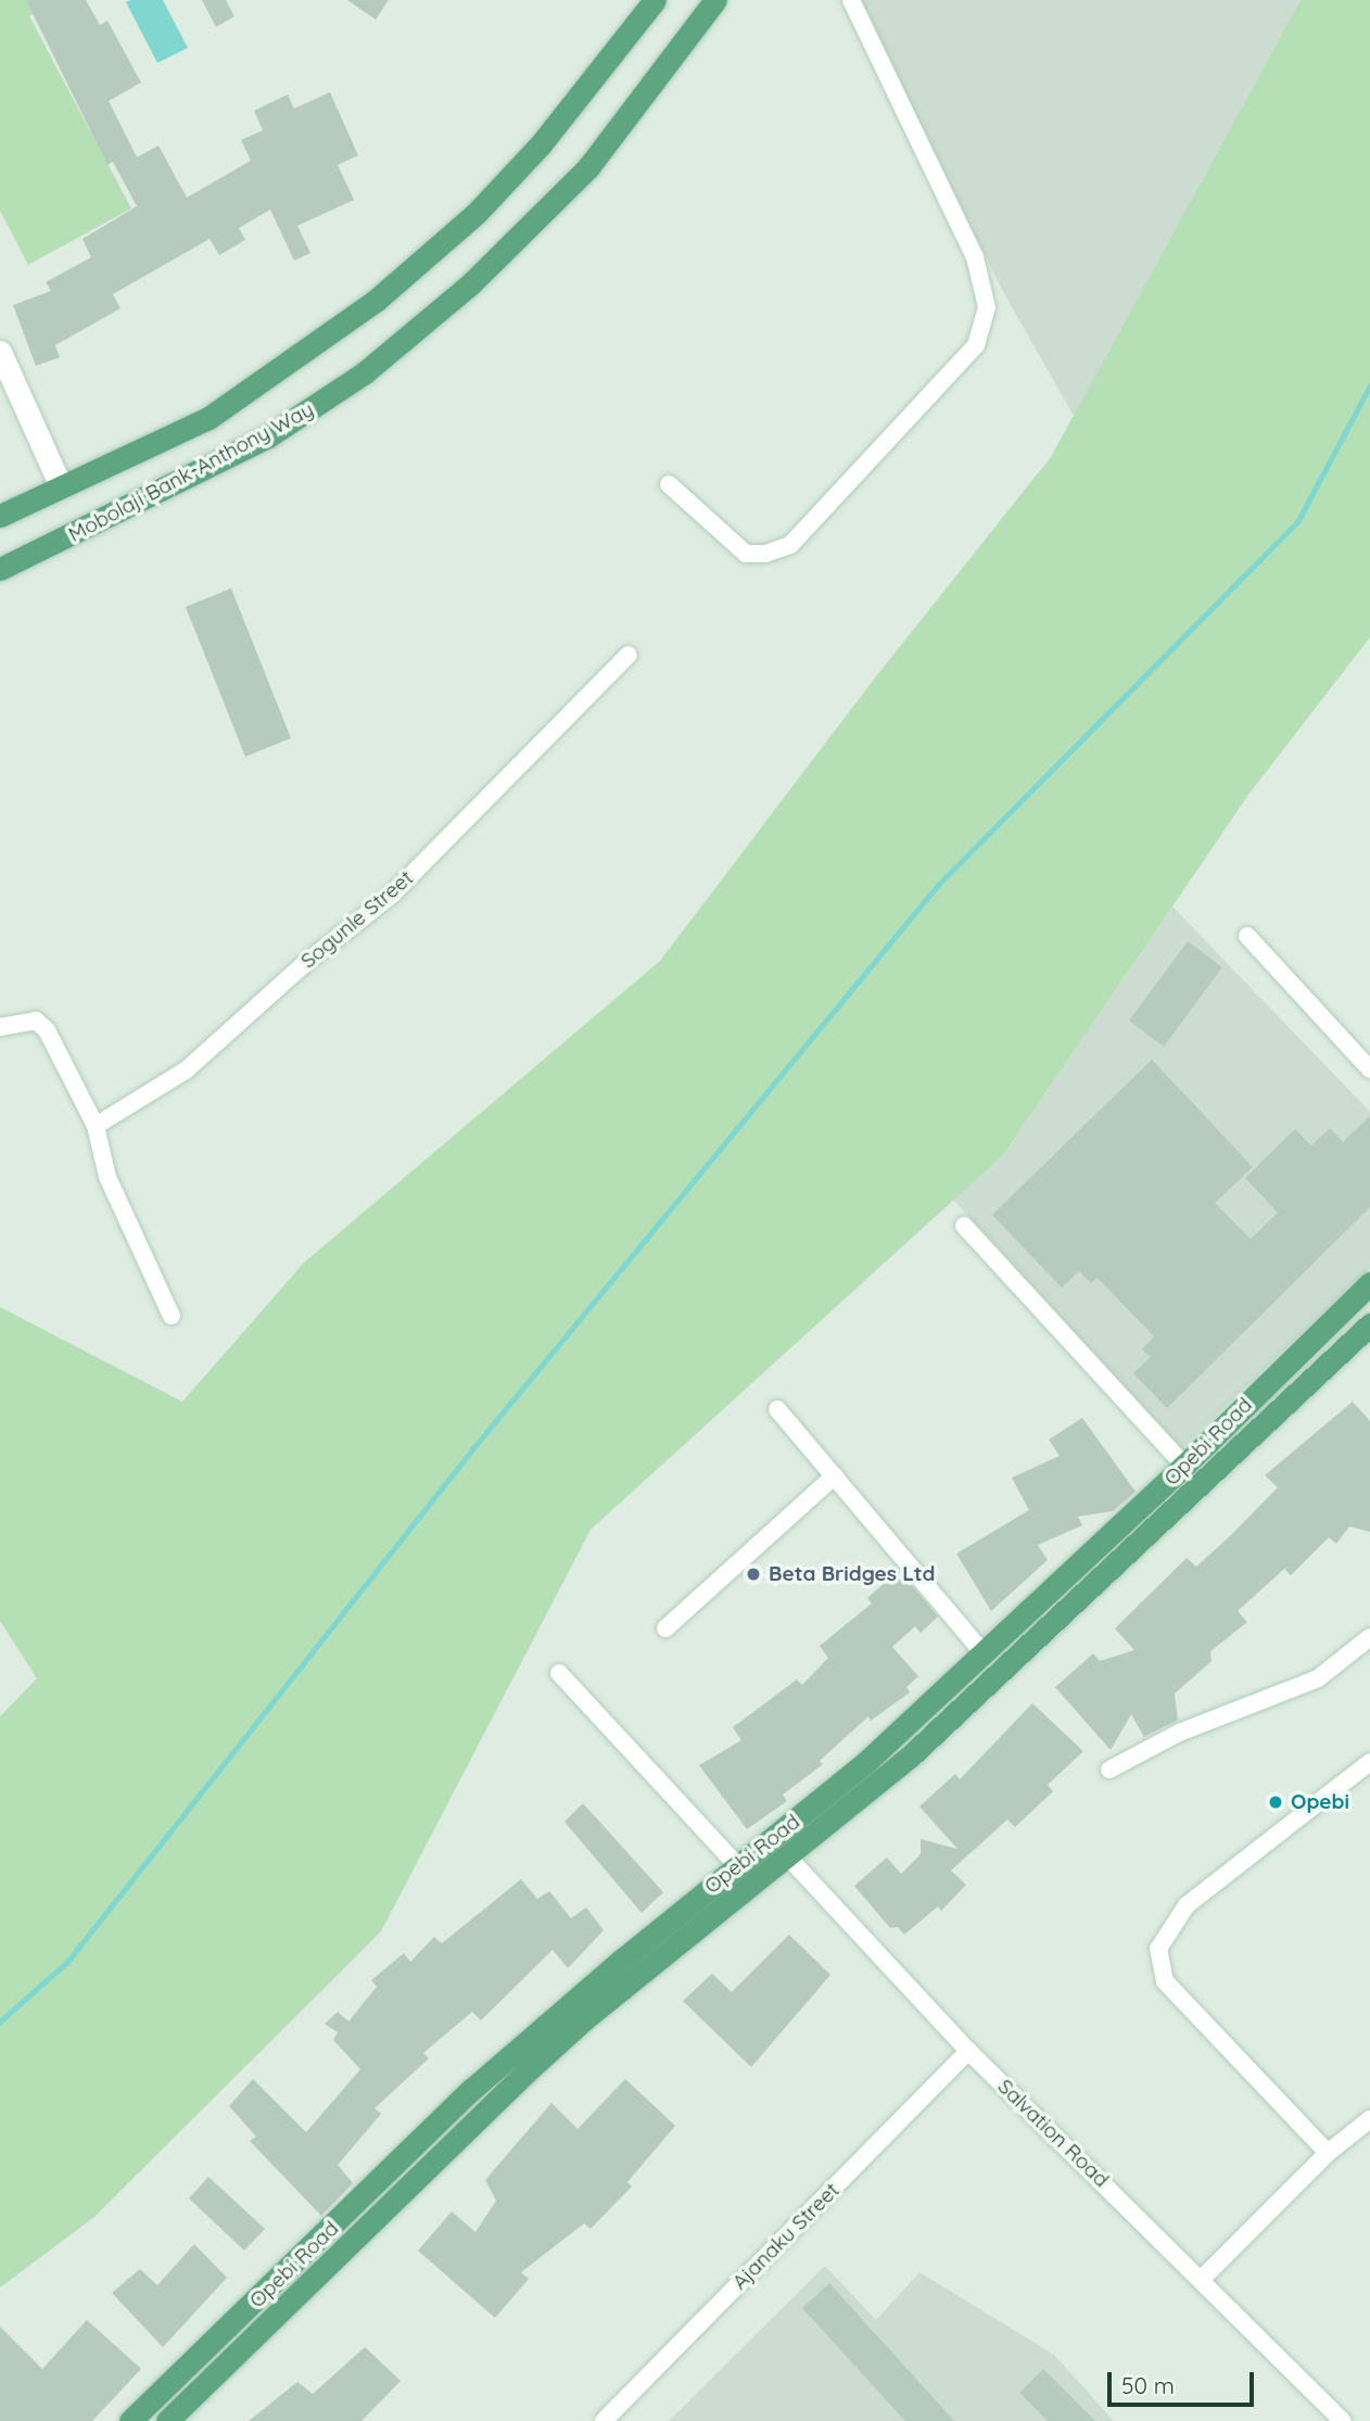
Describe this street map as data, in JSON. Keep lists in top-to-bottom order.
{
  "streets": {
    "main road": ["Mobolaji Bank-Anthony Way", "Opebi Road"],
    "street": ["Sogunle Street", "Salvation Road", "Ajanaku Street"]
  },
  "crossings": [
    ["Opebi Road", "Salvation Road"],
    ["Salvation Road", "Ajanaku Street"]
  ],
  "places": ["Beta Bridges Ltd", "Opebi"],
  "scale_bar": "50 m"
}
